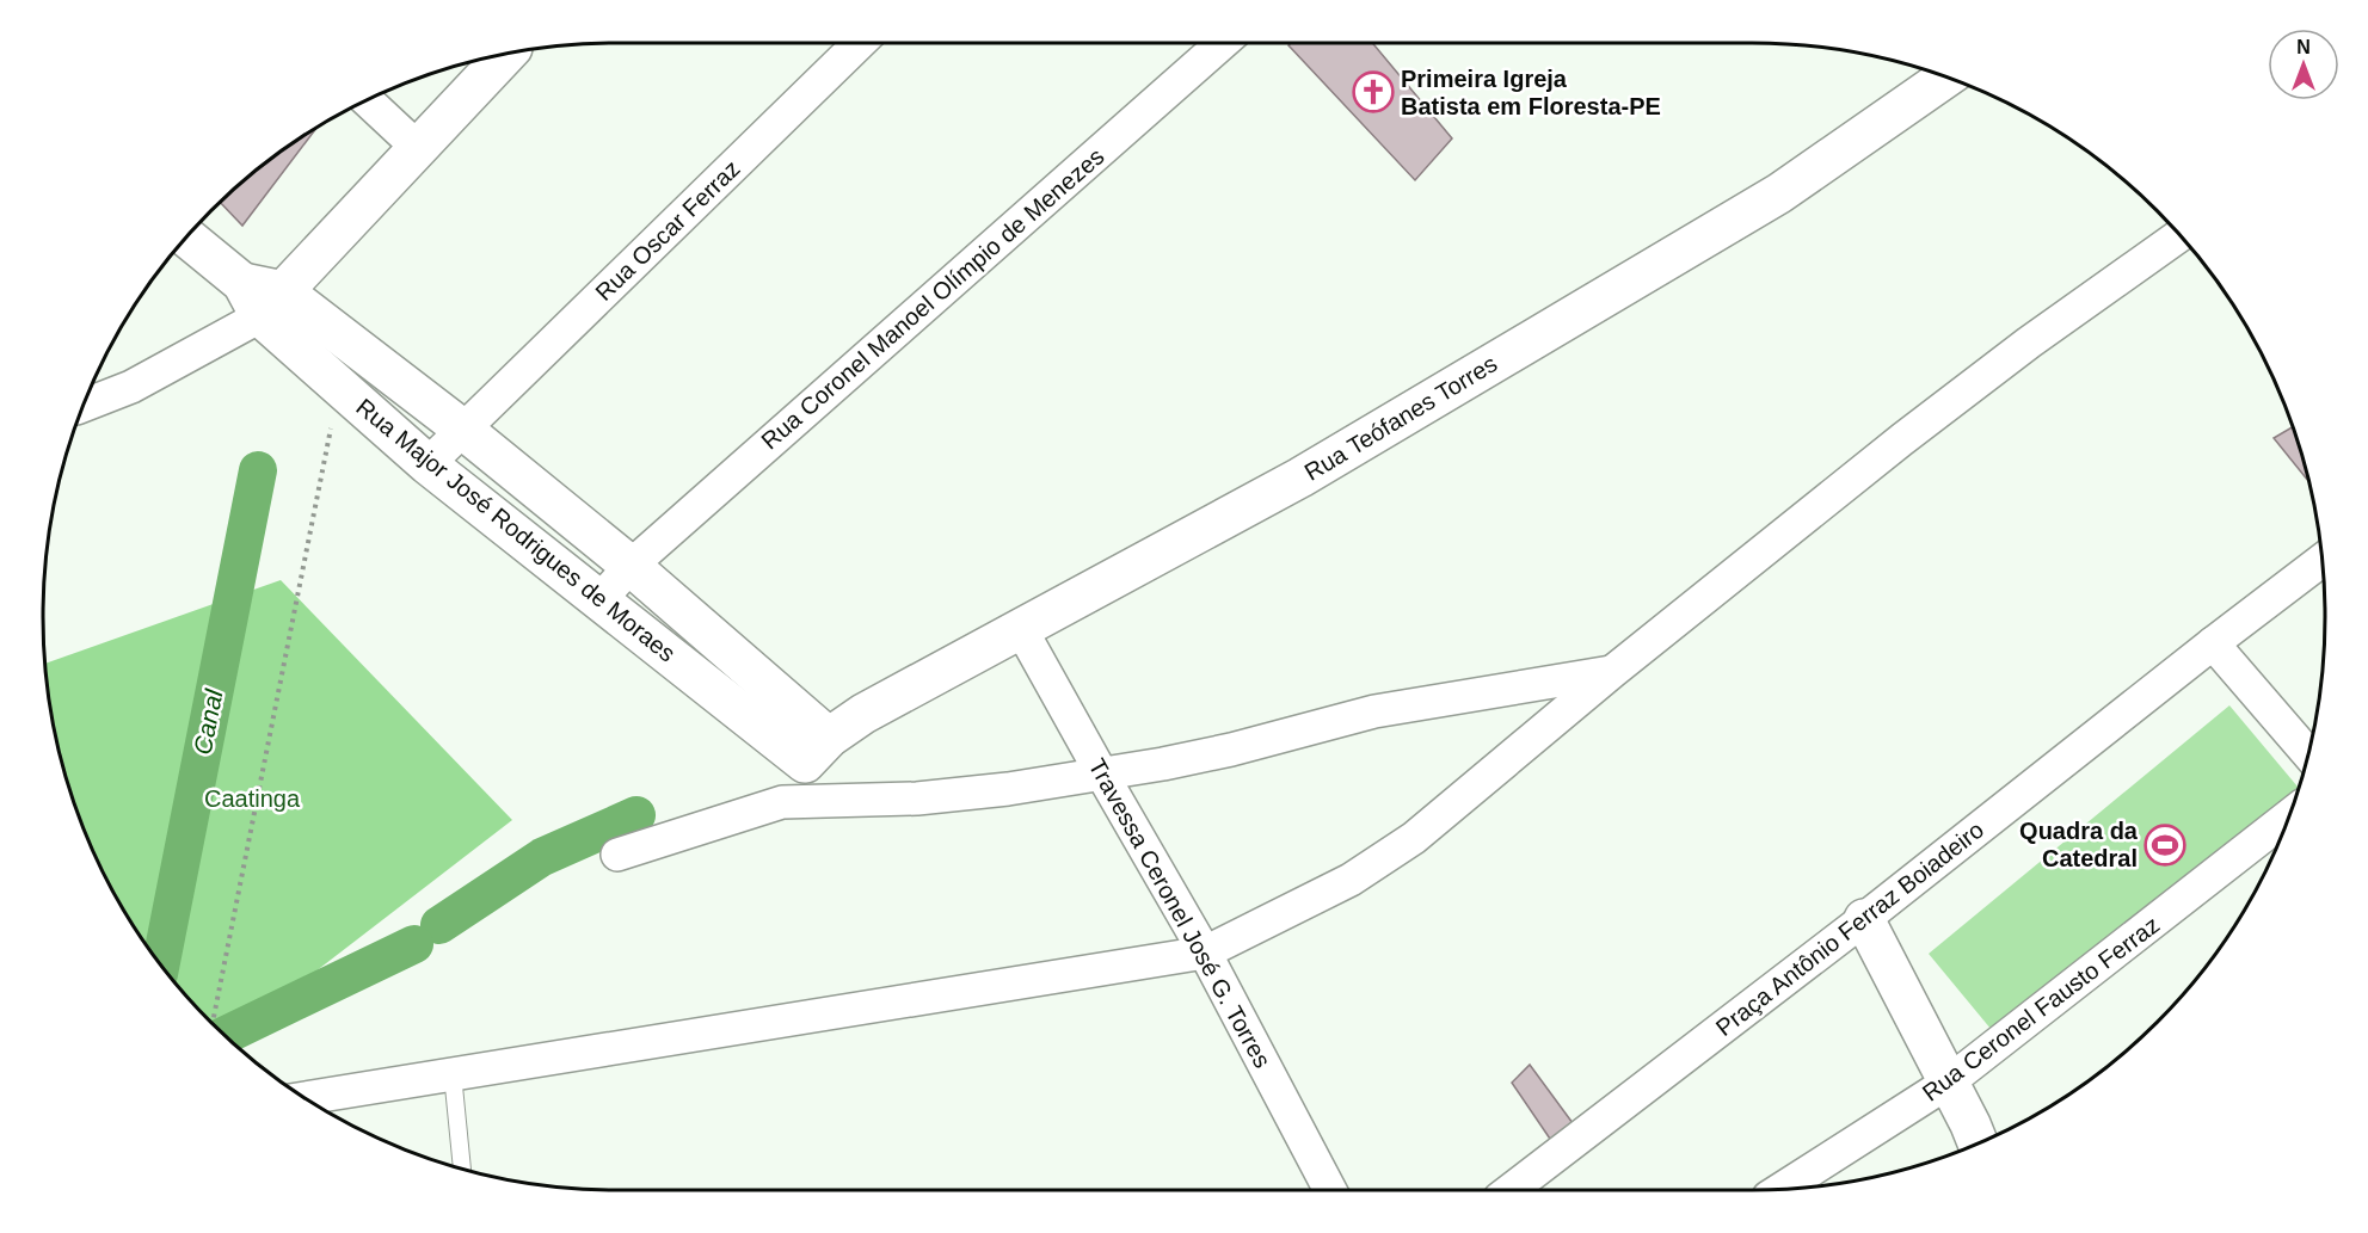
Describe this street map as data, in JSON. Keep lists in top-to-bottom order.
{
  "streets": {
    "street": [
      "Rua Oscar Ferraz",
      "Rua Coronel Manoel Olímpio de Menezes",
      "Rua Teófanes Torres",
      "Rua Major José Rodrigues de Moraes",
      "Travessa Ceronel José G. Torres",
      "Praça Antônio Ferraz Boiadeiro",
      "Rua Ceronel Fausto Ferraz"
    ]
  },
  "crossings": [
    ["Rua Oscar Ferraz", "Rua Major José Rodrigues de Moraes"],
    ["Rua Coronel Manoel Olímpio de Menezes", "Rua Major José Rodrigues de Moraes"],
    ["Rua Teófanes Torres", "Rua Major José Rodrigues de Moraes"],
    ["Rua Teófanes Torres", "Travessa Ceronel José G. Torres"]
  ],
  "water": ["Canal"],
  "parks": ["Caatinga"],
  "places": {
    "church": ["Primeira Igreja Batista em Floresta-PE"],
    "sports": ["Quadra da Catedral"]
  },
  "north": "top"
}
